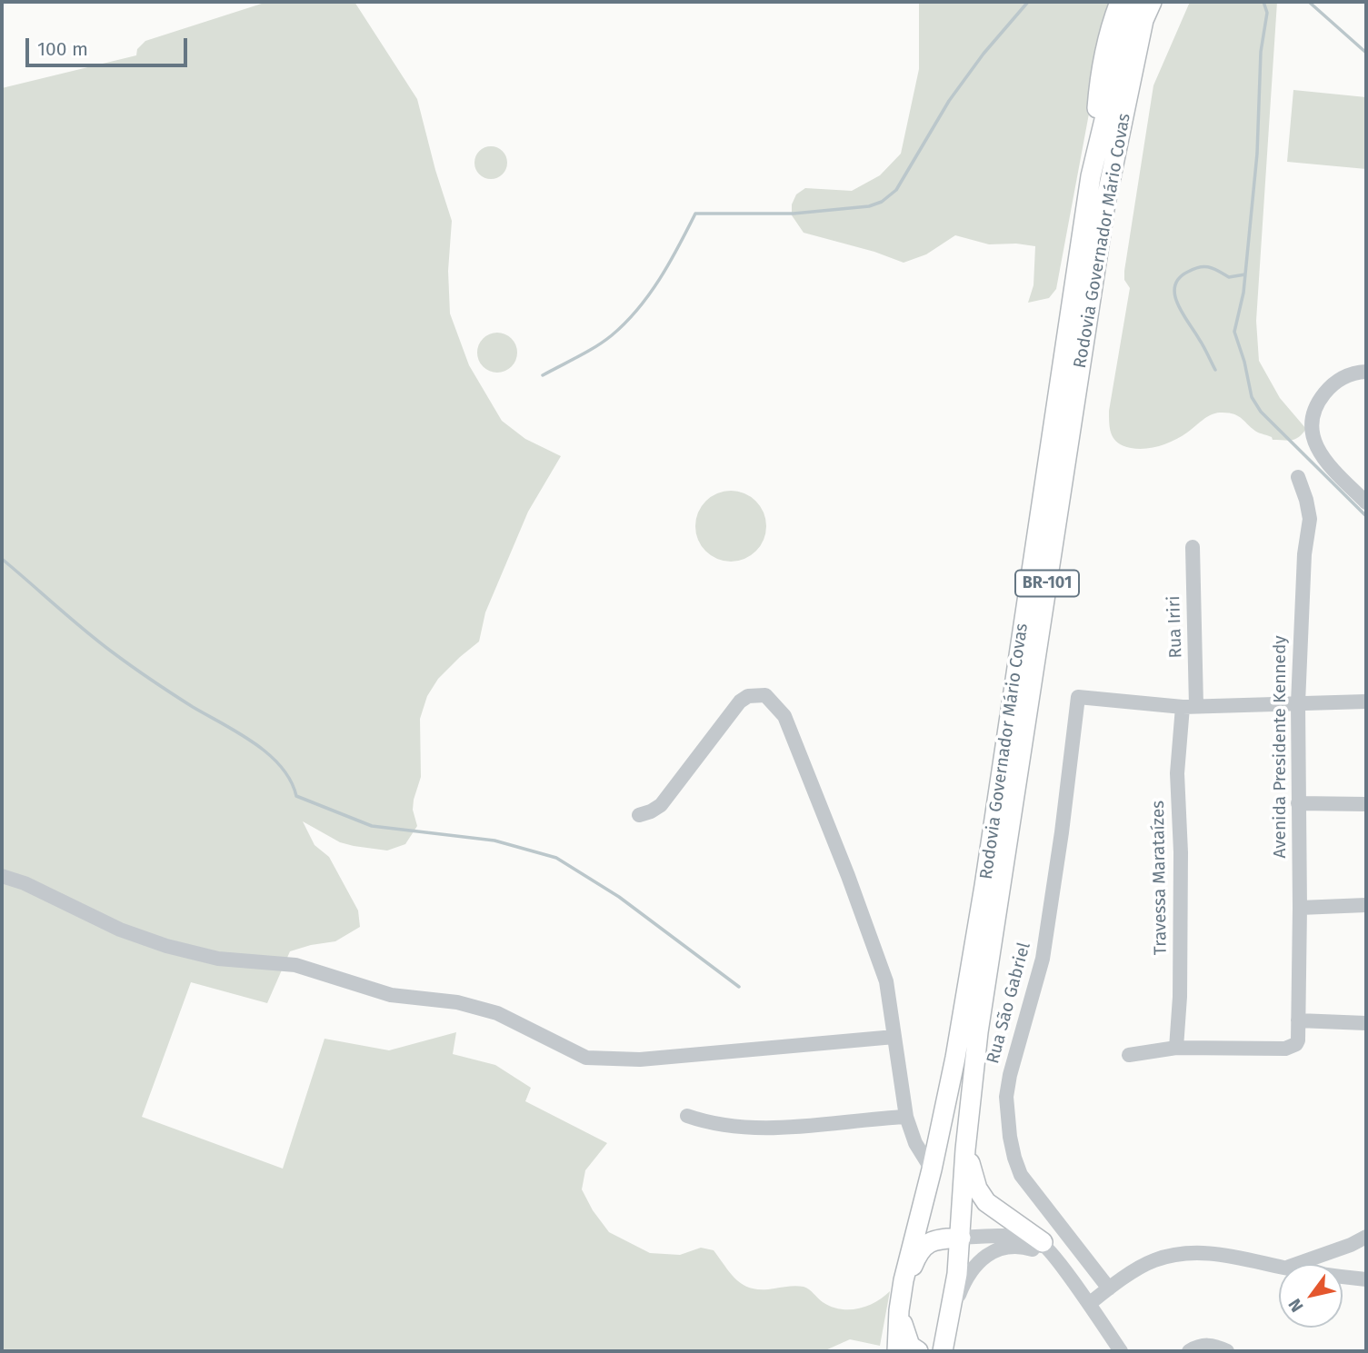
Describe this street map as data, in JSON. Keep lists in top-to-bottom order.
{
  "streets": {
    "main road": ["Rodovia Governador Mário Covas", "BR-101"],
    "street": [
      "Rua Iriri",
      "Avenida Presidente Kennedy",
      "Travessa Marataízes",
      "Rua São Gabriel"
    ]
  },
  "crossings": [
    ["Rua Iriri", "Travessa Marataízes"],
    ["Rua Iriri", "Rua São Gabriel"],
    ["Avenida Presidente Kennedy", "Travessa Marataízes"],
    ["Travessa Marataízes", "Rua São Gabriel"]
  ],
  "scale_bar": "100 m",
  "north": "bottom left"
}
